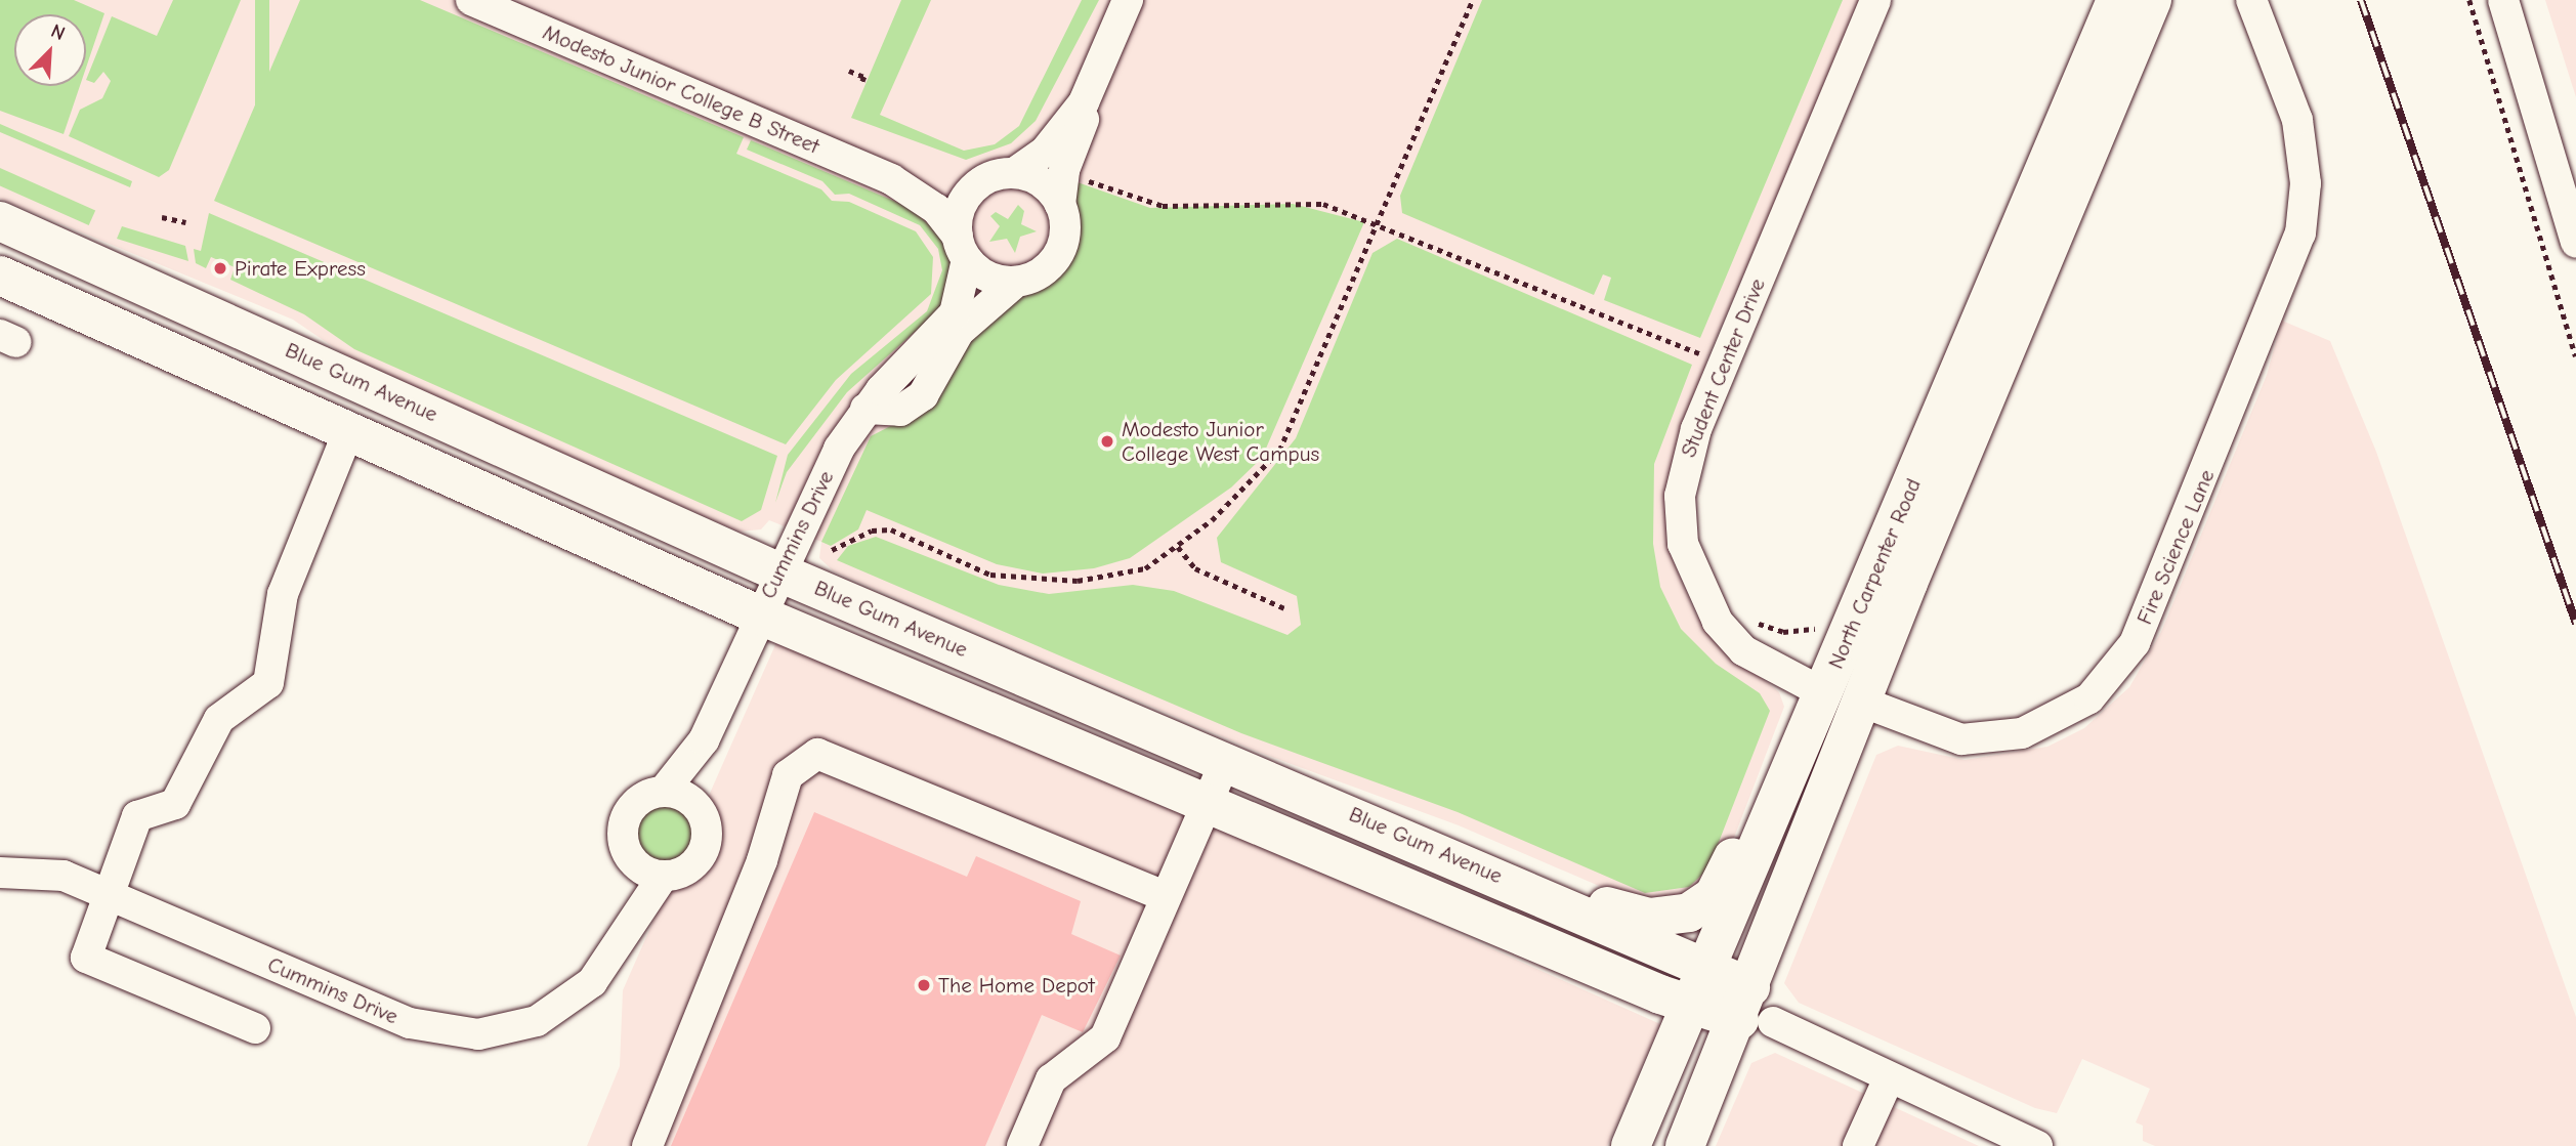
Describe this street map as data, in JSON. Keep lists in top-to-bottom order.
{
  "streets": {
    "main road": ["Blue Gum Avenue", "North Carpenter Road"],
    "street": [
      "Modesto Junior College B Street",
      "Student Center Drive",
      "Cummins Drive",
      "Fire Science Lane"
    ]
  },
  "crossings": [
    ["Modesto Junior College B Street", "Cummins Drive"],
    ["Student Center Drive", "North Carpenter Road"],
    ["Blue Gum Avenue", "Cummins Drive"],
    ["Blue Gum Avenue", "North Carpenter Road"],
    ["Fire Science Lane", "North Carpenter Road"]
  ],
  "places": ["Pirate Express", "Modesto Junior College West Campus", "The Home Depot"],
  "north": "top right"
}
